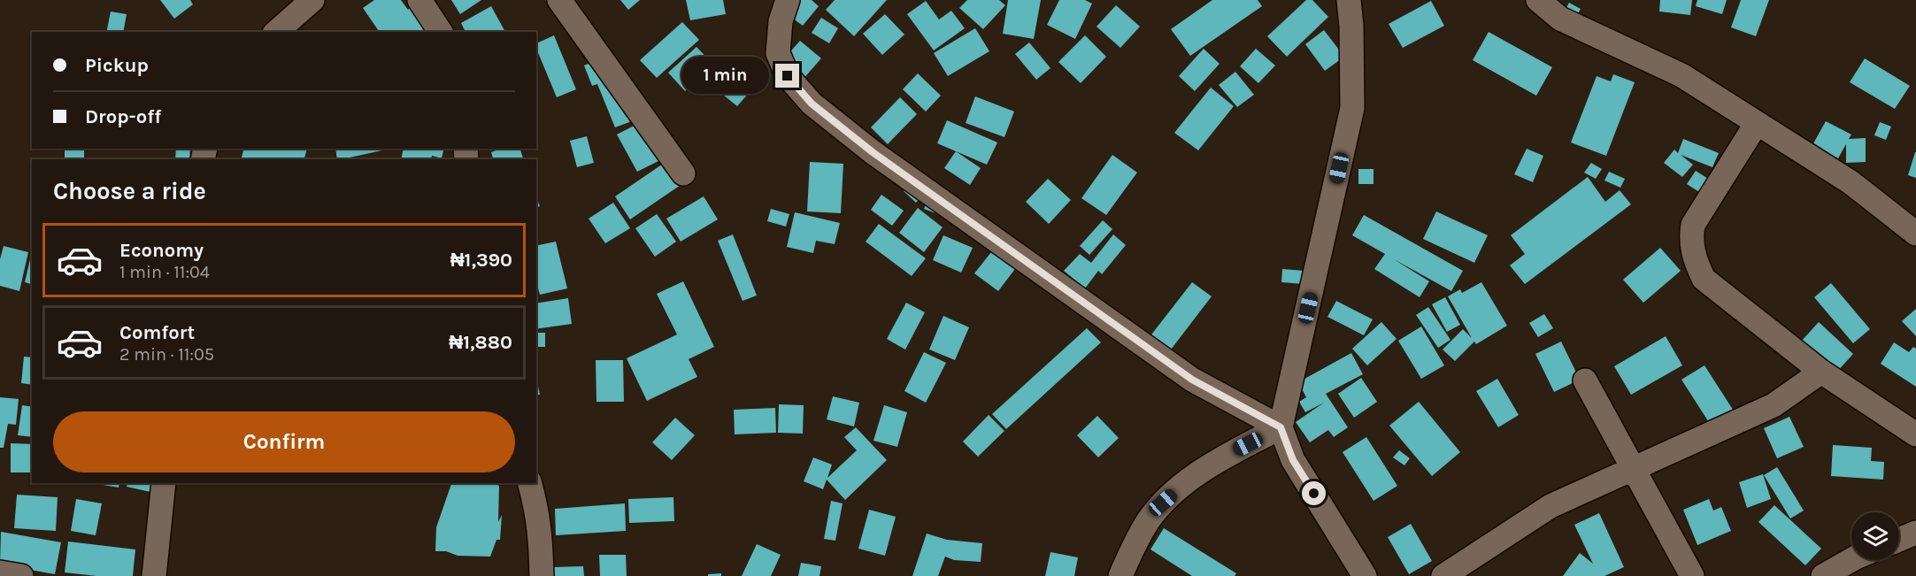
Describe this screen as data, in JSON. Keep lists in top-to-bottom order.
{
  "page": {
    "banner": ["Pickup", "Drop-off"],
    "bubble": "1 min",
    "heading": "Choose a ride",
    "list": [
      {
        "name": "Economy",
        "note": "1 min · 11:04",
        "value": "₦1,390"
      },
      {
        "name": "Comfort",
        "note": "2 min · 11:05",
        "value": "₦1,880"
      }
    ],
    "buttons": "Confirm"
  }
}
